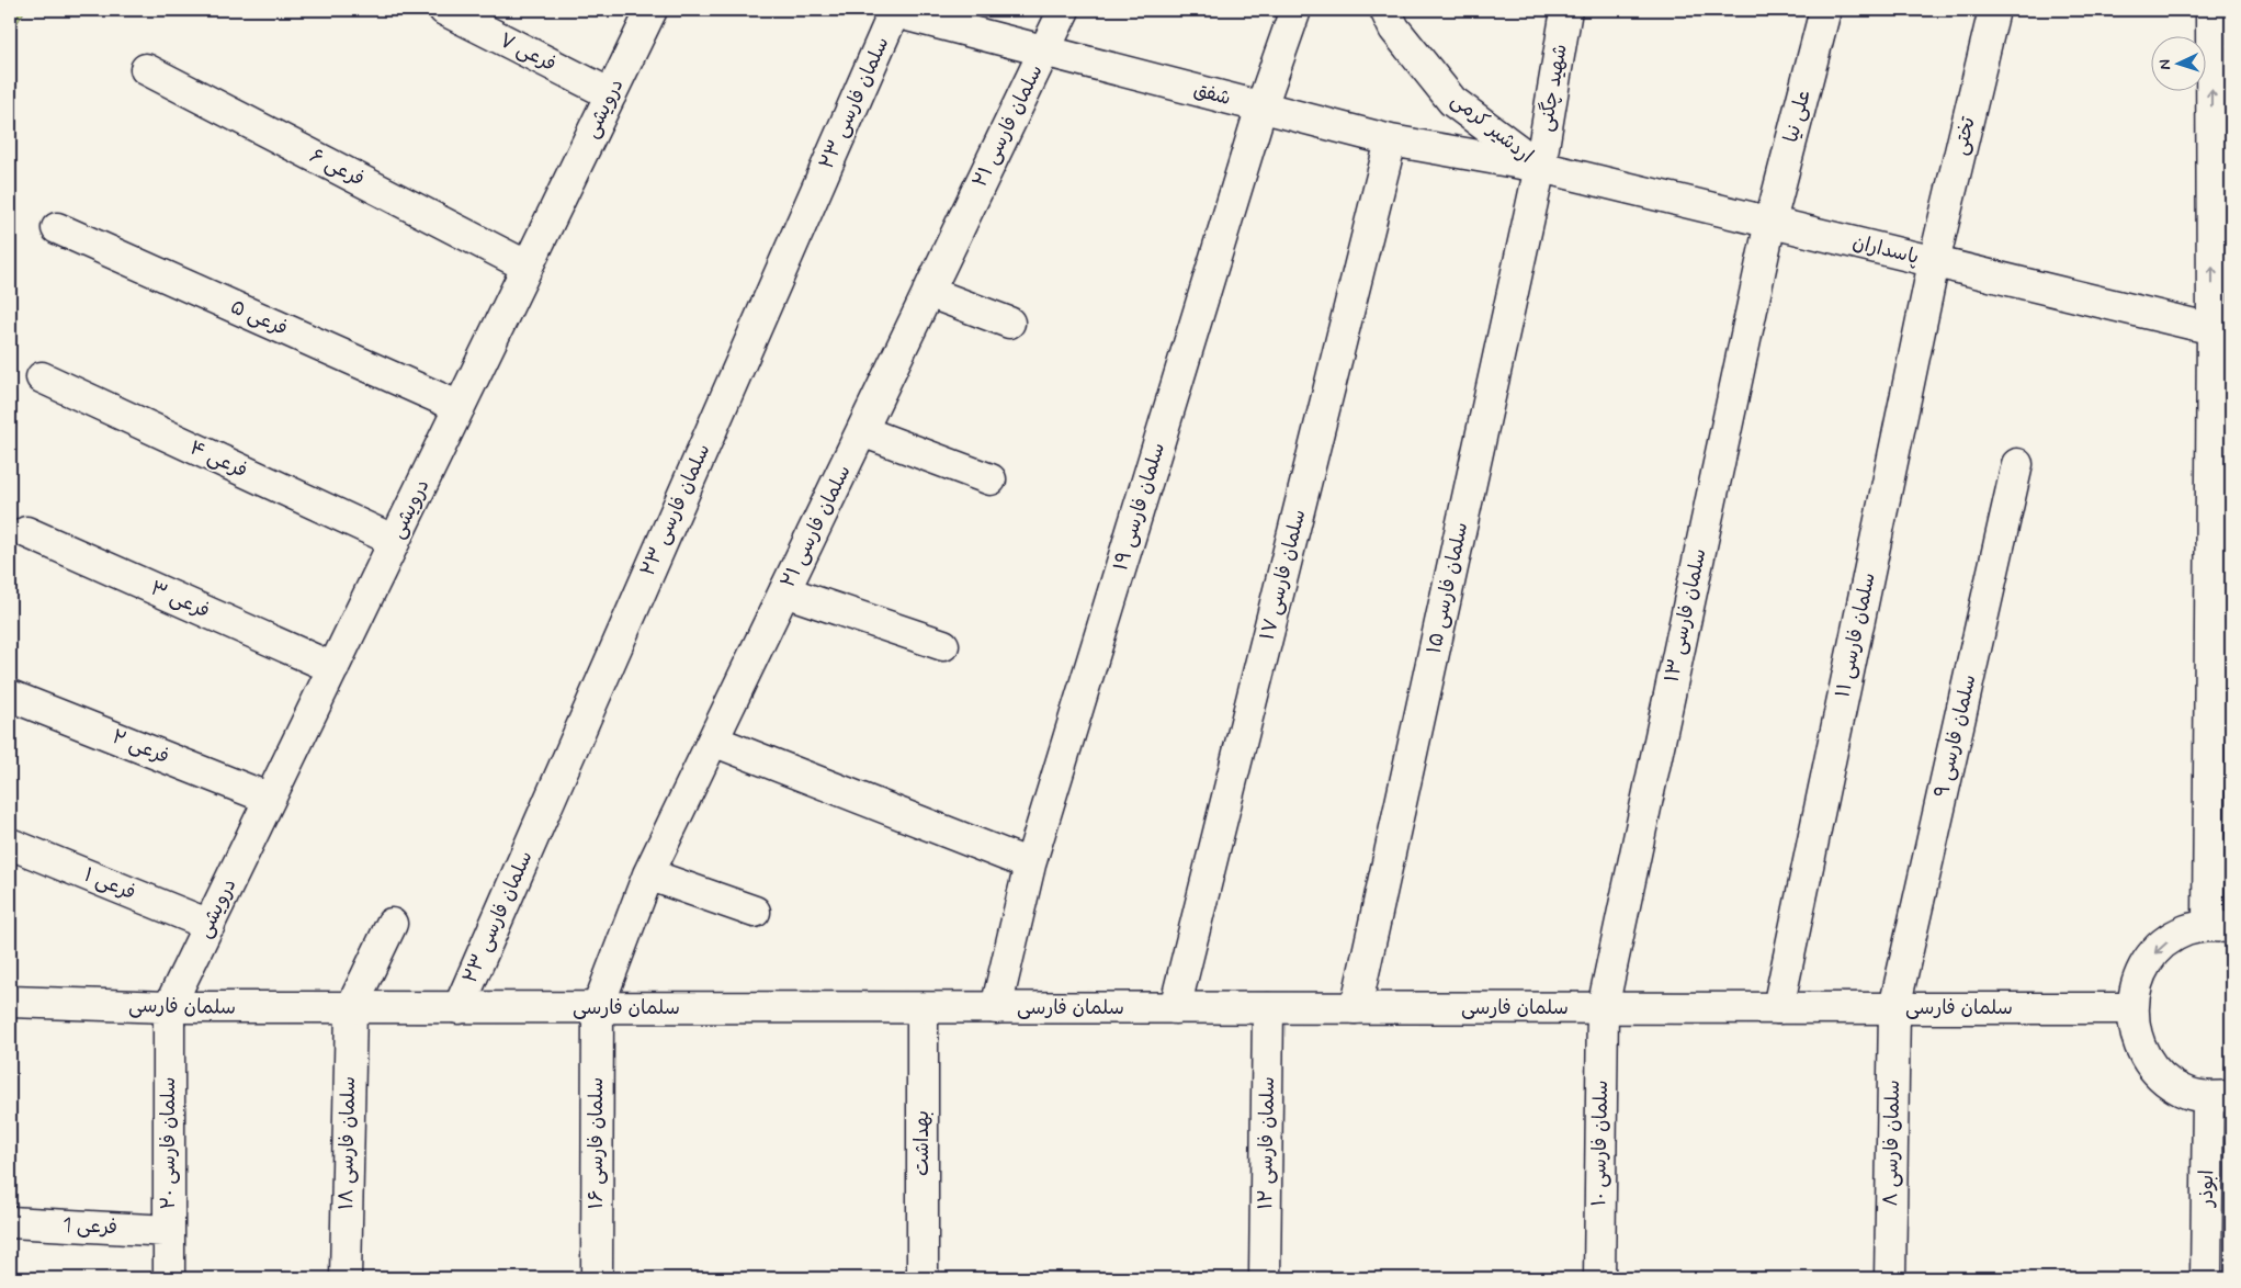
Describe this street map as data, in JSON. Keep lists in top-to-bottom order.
{
  "streets": {
    "street": [
      "فرعی ۷",
      "شهید چگنی",
      "شفق",
      "سلمان فارسی ۲۳",
      "درویشی",
      "علی نیا",
      "سلمان فارسی ۲۱",
      "اردشیر کرمی",
      "تختی",
      "فرعی ۶",
      "پاسداران",
      "فرعی ۵",
      "فرعی ۴",
      "سلمان فارسی ۱۹",
      "سلمان فارسی ۱۷",
      "سلمان فارسی ۱۵",
      "فرعی ۳",
      "سلمان فارسی ۱۳",
      "سلمان فارسی ۱۱",
      "سلمان فارسی ۹",
      "فرعی ۲",
      "فرعی ۱",
      "سلمان فارسی",
      "سلمان فارسی ۲۰",
      "سلمان فارسی ۱۸",
      "سلمان فارسی ۱۶",
      "بهداشت",
      "سلمان فارسی ۱۲",
      "سلمان فارسی ۱۰",
      "سلمان فارسی ۸",
      "ابوذر",
      "فرعی 1"
    ]
  },
  "crossings": [
    ["فرعی ۷", "درویشی"],
    ["شهید چگنی", "شفق"],
    ["شهید چگنی", "اردشیر کرمی"],
    ["شهید چگنی", "پاسداران"],
    ["شهید چگنی", "سلمان فارسی ۱۵"],
    ["شفق", "سلمان فارسی ۲۳"],
    ["شفق", "سلمان فارسی ۲۱"],
    ["شفق", "اردشیر کرمی"],
    ["شفق", "پاسداران"],
    ["شفق", "سلمان فارسی ۱۹"],
    ["شفق", "سلمان فارسی ۱۷"],
    ["شفق", "سلمان فارسی ۱۵"],
    ["سلمان فارسی ۲۳", "سلمان فارسی"],
    ["درویشی", "فرعی ۶"],
    ["درویشی", "فرعی ۵"],
    ["درویشی", "فرعی ۴"],
    ["درویشی", "فرعی ۳"],
    ["درویشی", "فرعی ۲"],
    ["درویشی", "فرعی ۱"],
    ["درویشی", "سلمان فارسی"],
    ["درویشی", "سلمان فارسی ۲۰"],
    ["علی نیا", "پاسداران"],
    ["علی نیا", "سلمان فارسی ۱۳"],
    ["سلمان فارسی ۲۱", "سلمان فارسی"],
    ["سلمان فارسی ۲۱", "سلمان فارسی ۱۶"],
    ["اردشیر کرمی", "پاسداران"],
    ["اردشیر کرمی", "سلمان فارسی ۱۵"],
    ["تختی", "پاسداران"],
    ["تختی", "سلمان فارسی ۱۱"],
    ["پاسداران", "سلمان فارسی ۱۵"],
    ["پاسداران", "سلمان فارسی ۱۳"],
    ["پاسداران", "سلمان فارسی ۱۱"],
    ["سلمان فارسی ۱۹", "سلمان فارسی"],
    ["سلمان فارسی ۱۷", "سلمان فارسی"],
    ["سلمان فارسی ۱۵", "سلمان فارسی"],
    ["سلمان فارسی ۱۳", "سلمان فارسی"],
    ["سلمان فارسی ۱۳", "سلمان فارسی ۱۰"],
    ["سلمان فارسی ۱۱", "سلمان فارسی"],
    ["سلمان فارسی ۹", "سلمان فارسی"],
    ["سلمان فارسی ۹", "سلمان فارسی ۸"],
    ["سلمان فارسی", "سلمان فارسی ۲۰"],
    ["سلمان فارسی", "سلمان فارسی ۱۸"],
    ["سلمان فارسی", "سلمان فارسی ۱۶"],
    ["سلمان فارسی", "بهداشت"],
    ["سلمان فارسی", "سلمان فارسی ۱۲"],
    ["سلمان فارسی", "سلمان فارسی ۱۰"],
    ["سلمان فارسی", "سلمان فارسی ۸"],
    ["سلمان فارسی ۲۰", "فرعی 1"]
  ],
  "north": "left"
}
